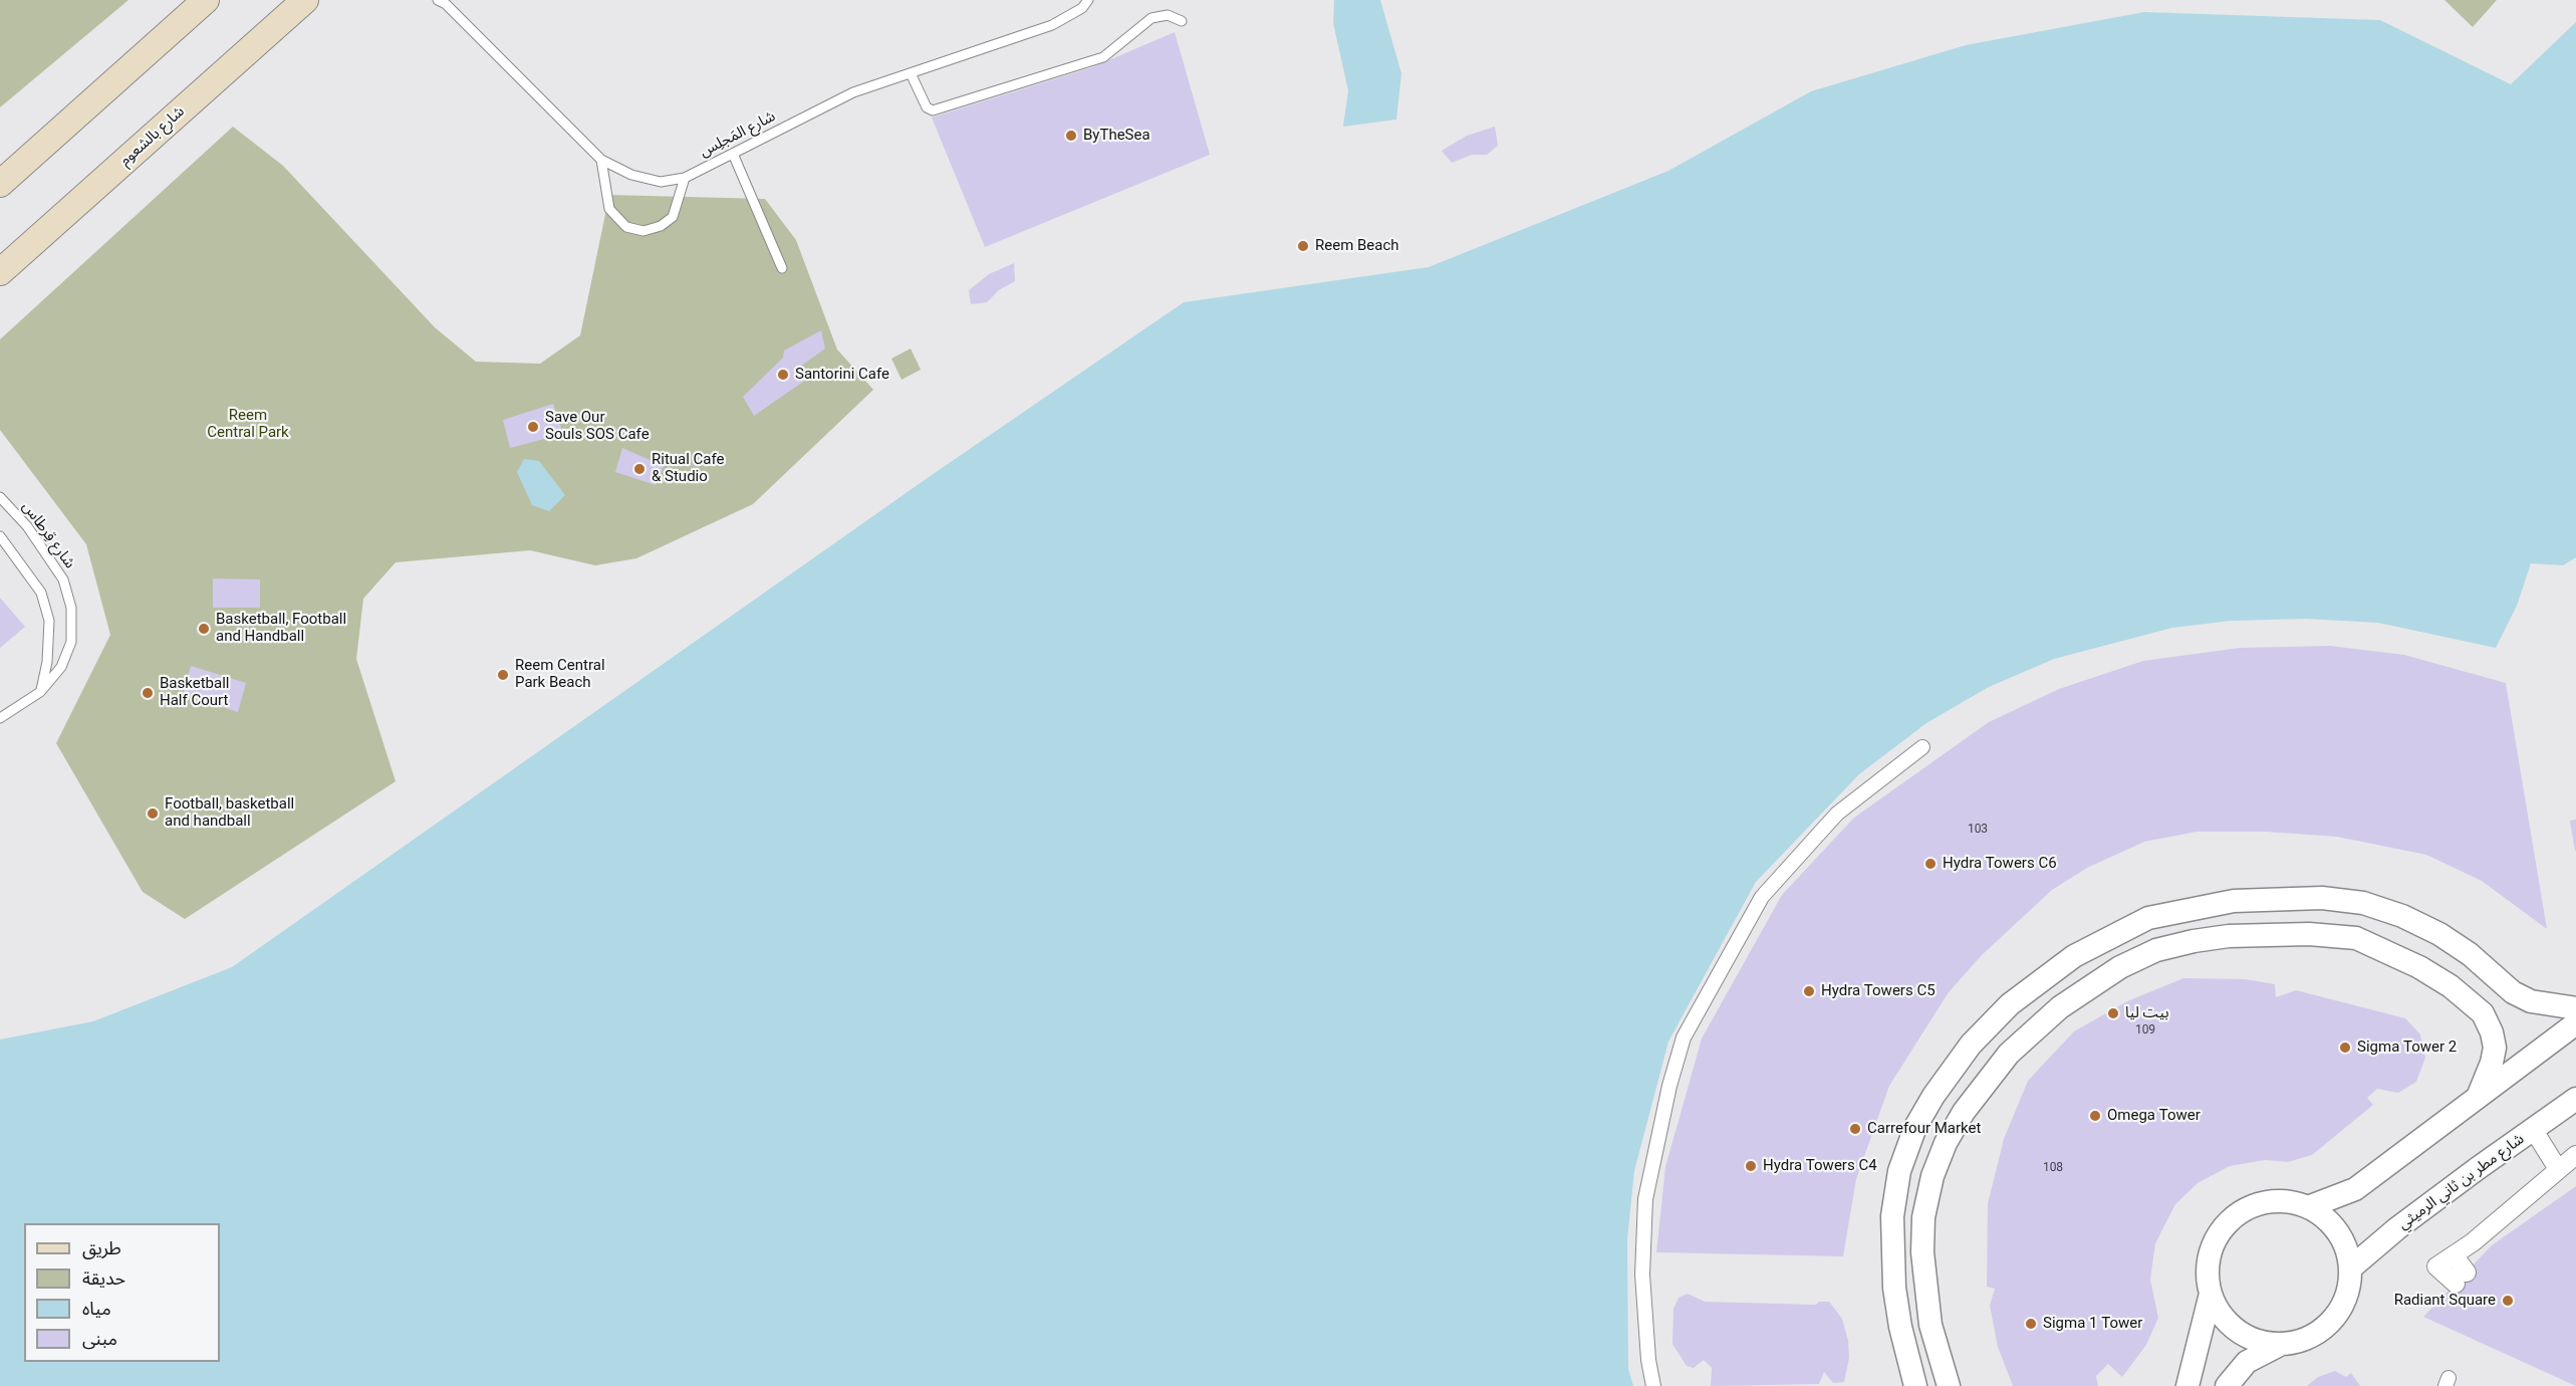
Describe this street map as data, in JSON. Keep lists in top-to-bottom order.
{
  "streets": {
    "main road": ["شارع بالشعوم"],
    "street": ["شارع مطر بن ثاني الرميثي"],
    "lane": ["شارع المَجلِس", "شارع قِرطاس"]
  },
  "parks": ["Reem Central Park"],
  "places": [
    "ByTheSea",
    "Reem Beach",
    "Santorini Cafe",
    "Save Our Souls SOS Cafe",
    "Ritual Cafe & Studio",
    "Basketball, Football and Handball",
    "Reem Central Park Beach",
    "Basketball Half Court",
    "Football, basketball and handball",
    "Hydra Towers C6",
    "Hydra Towers C5",
    "بيت ليا",
    "Sigma Tower 2",
    "Omega Tower",
    "Carrefour Market",
    "Hydra Towers C4",
    "Radiant Square",
    "Sigma 1 Tower"
  ],
  "house_numbers": ["103", "109", "108"],
  "legend": [
    "طريق",
    "حديقة",
    "مياه",
    "مبنى"
  ]
}
